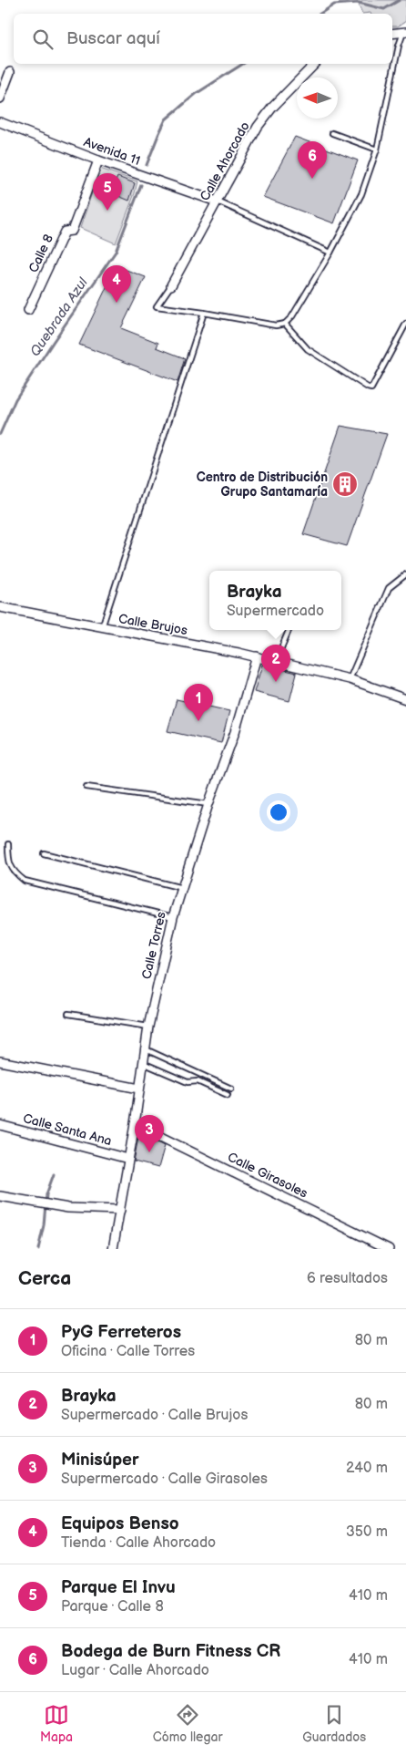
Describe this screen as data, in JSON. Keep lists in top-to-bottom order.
{
  "streets": {
    "street": [
      "Avenida 11",
      "Calle Ahorcado",
      "Calle 8",
      "Calle Brujos",
      "Calle Torres",
      "Calle Santa Ana",
      "Calle Girasoles"
    ]
  },
  "crossings": [
    ["Avenida 11", "Calle Ahorcado"],
    ["Avenida 11", "Calle 8"],
    ["Calle Brujos", "Calle Torres"],
    ["Calle Torres", "Calle Santa Ana"],
    ["Calle Torres", "Calle Girasoles"]
  ],
  "water": ["Quebrada Azul"],
  "places": {
    "building": ["Centro de Distribución Grupo Santamaría"]
  },
  "north": "left",
  "page": {
    "search": "Buscar aquí",
    "pins": [
      "6",
      "5",
      "4",
      "2",
      "1",
      "3"
    ],
    "popup": ["Brayka", "Supermercado"],
    "heading": ["Cerca", "6 resultados"],
    "list": [
      {
        "mark": "1",
        "name": "PyG Ferreteros",
        "note": "Oficina · Calle Torres",
        "value": "80 m"
      },
      {
        "mark": "2",
        "name": "Brayka",
        "note": "Supermercado · Calle Brujos",
        "value": "80 m"
      },
      {
        "mark": "3",
        "name": "Minisúper",
        "note": "Supermercado · Calle Girasoles",
        "value": "240 m"
      },
      {
        "mark": "4",
        "name": "Equipos Benso",
        "note": "Tienda · Calle Ahorcado",
        "value": "350 m"
      },
      {
        "mark": "5",
        "name": "Parque El Invu",
        "note": "Parque · Calle 8",
        "value": "410 m"
      },
      {
        "mark": "6",
        "name": "Bodega de Burn Fitness CR",
        "note": "Lugar · Calle Ahorcado",
        "value": "410 m"
      }
    ],
    "nav": ["Mapa", "Cómo llegar", "Guardados"]
  }
}
